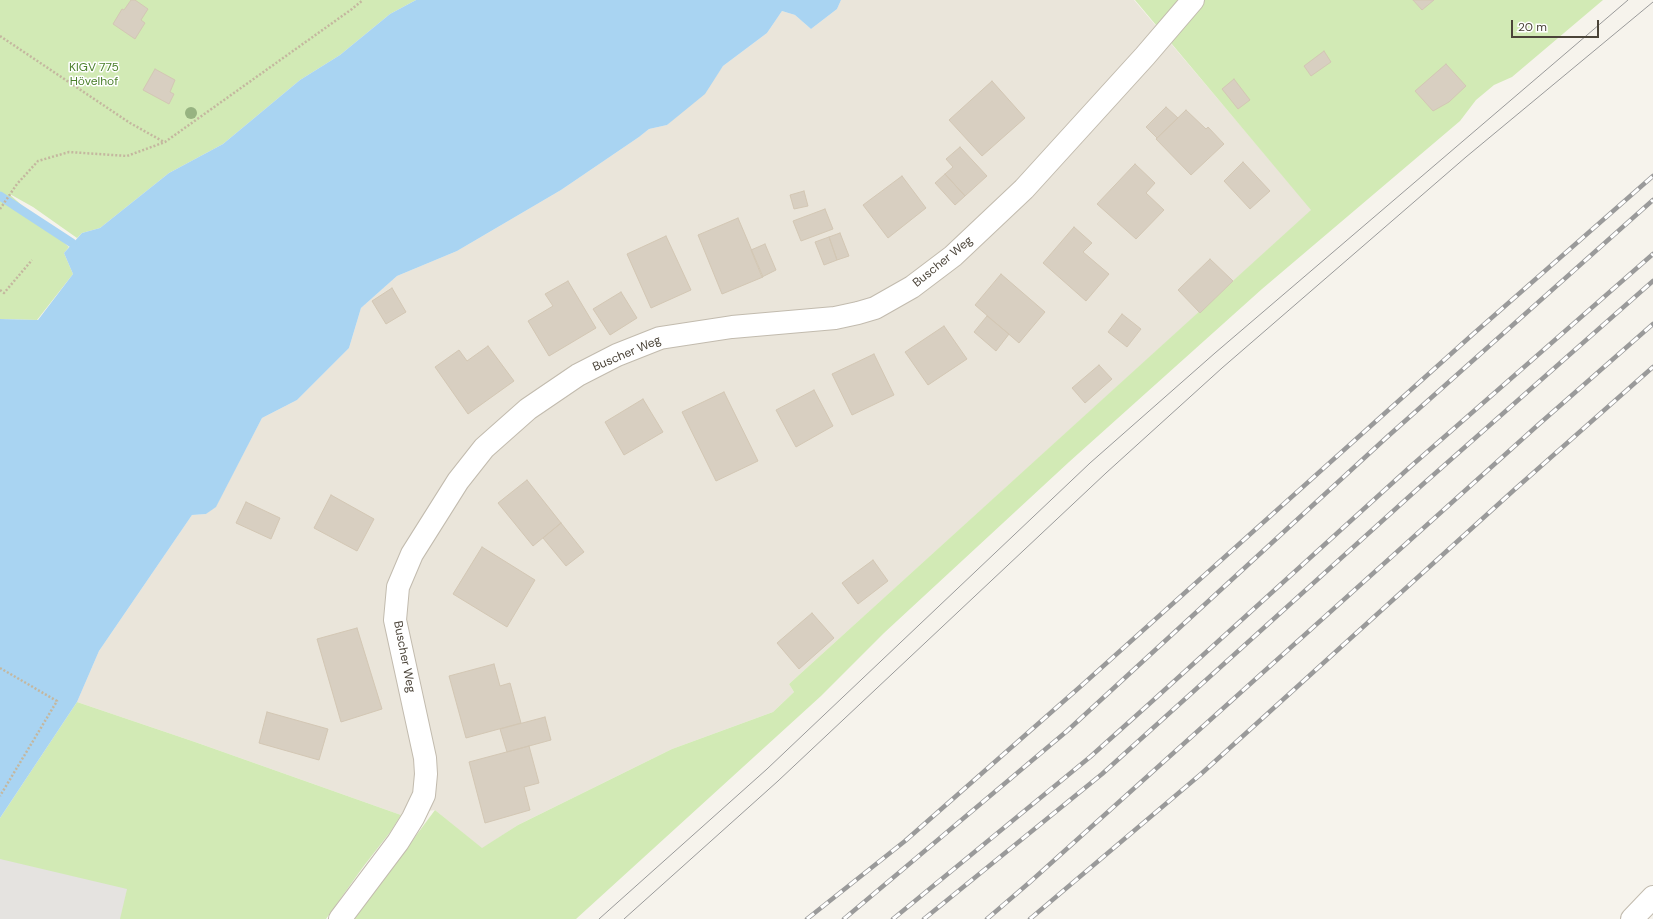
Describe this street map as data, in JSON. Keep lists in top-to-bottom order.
{
  "streets": {
    "street": ["Buscher Weg"]
  },
  "parks": ["KlGV 775 Hövelhof"],
  "scale_bar": "20 m"
}
